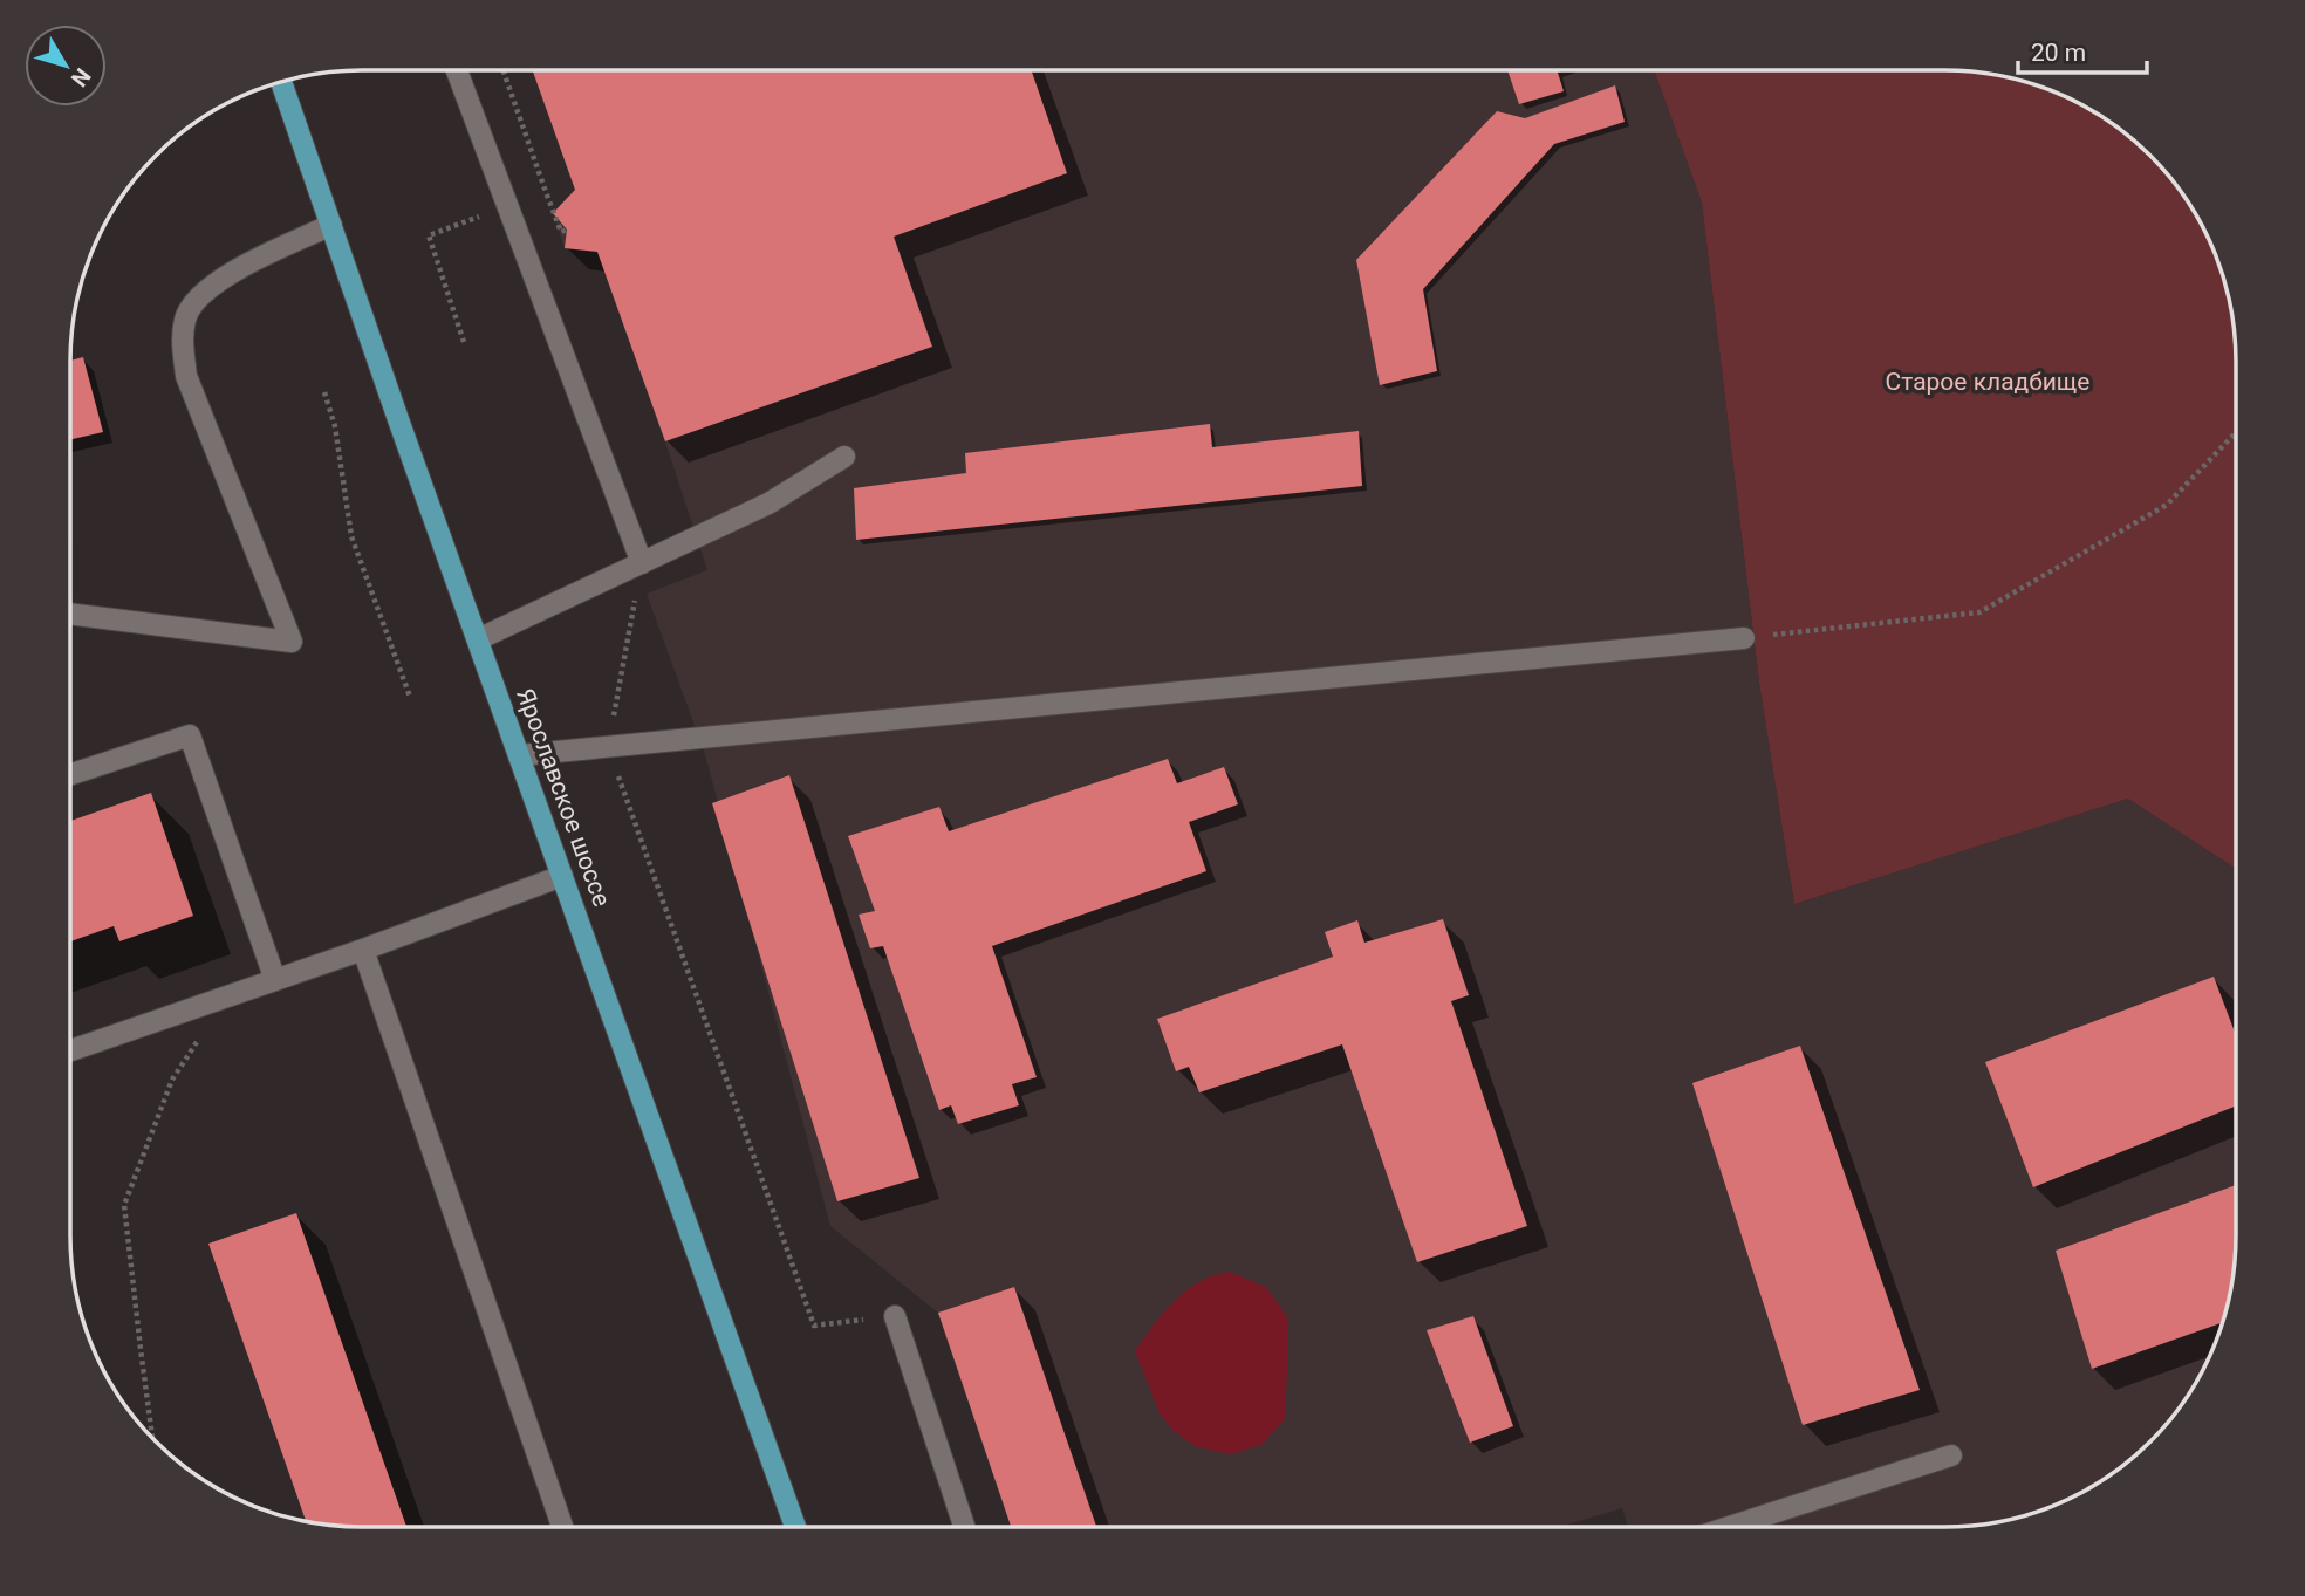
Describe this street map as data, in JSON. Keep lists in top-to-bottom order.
{
  "streets": {
    "main road": ["Ярославское шоссе"]
  },
  "parks": ["Старое кладбище"],
  "scale_bar": "20 m",
  "north": "bottom right"
}
